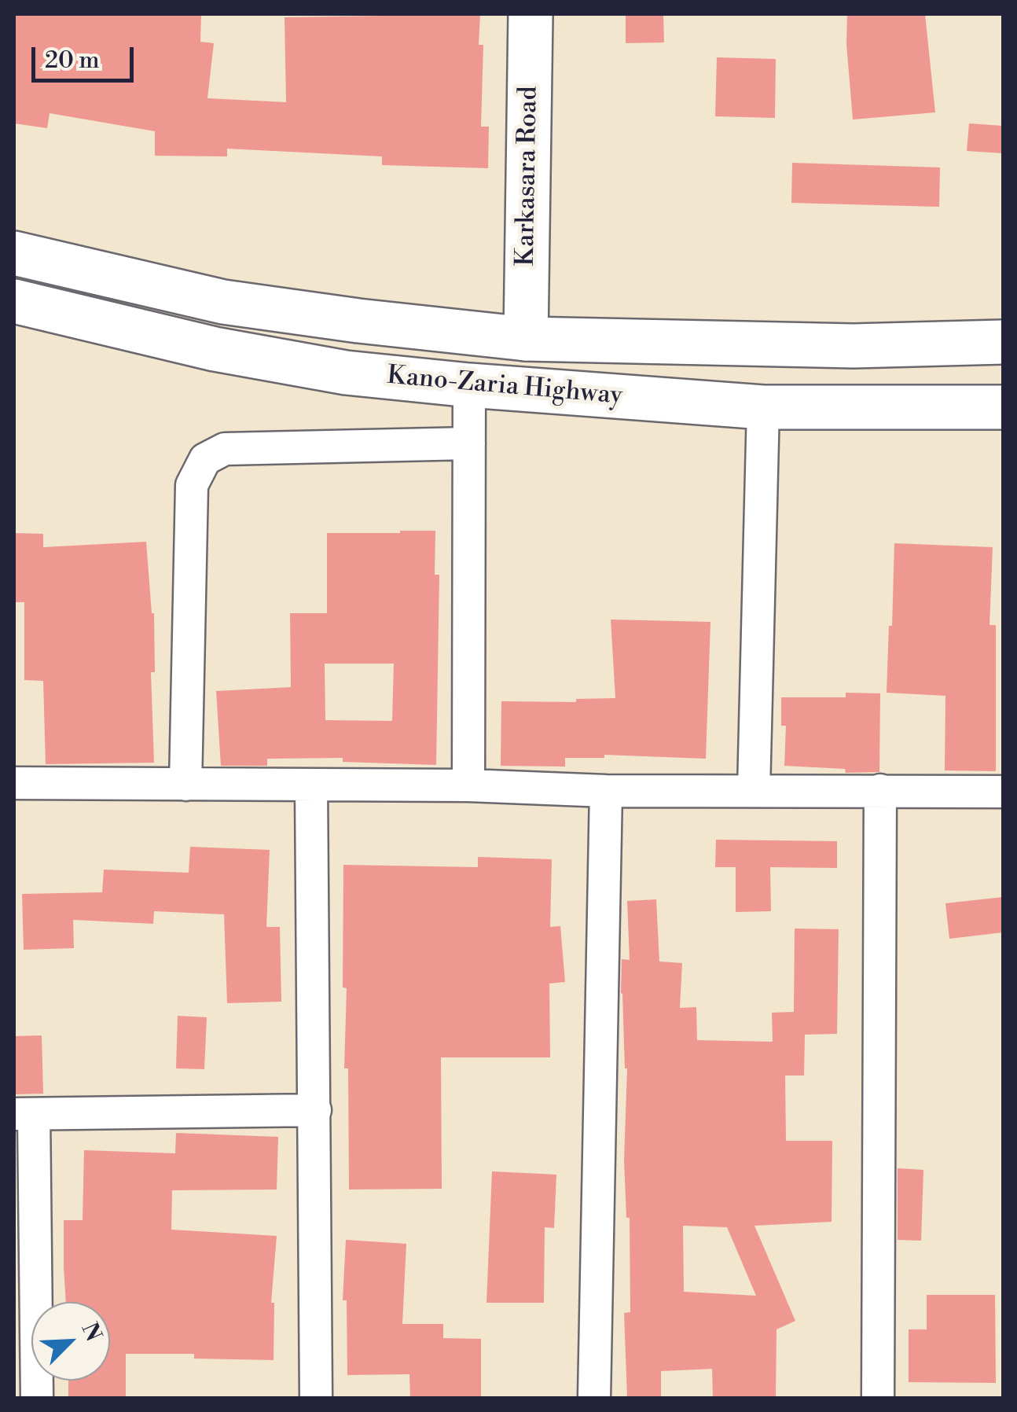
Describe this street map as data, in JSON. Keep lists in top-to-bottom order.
{
  "streets": {
    "main road": ["Karkasara Road", "Kano-Zaria Highway"]
  },
  "crossings": [
    ["Karkasara Road", "Kano-Zaria Highway"]
  ],
  "scale_bar": "20 m",
  "north": "top right"
}
